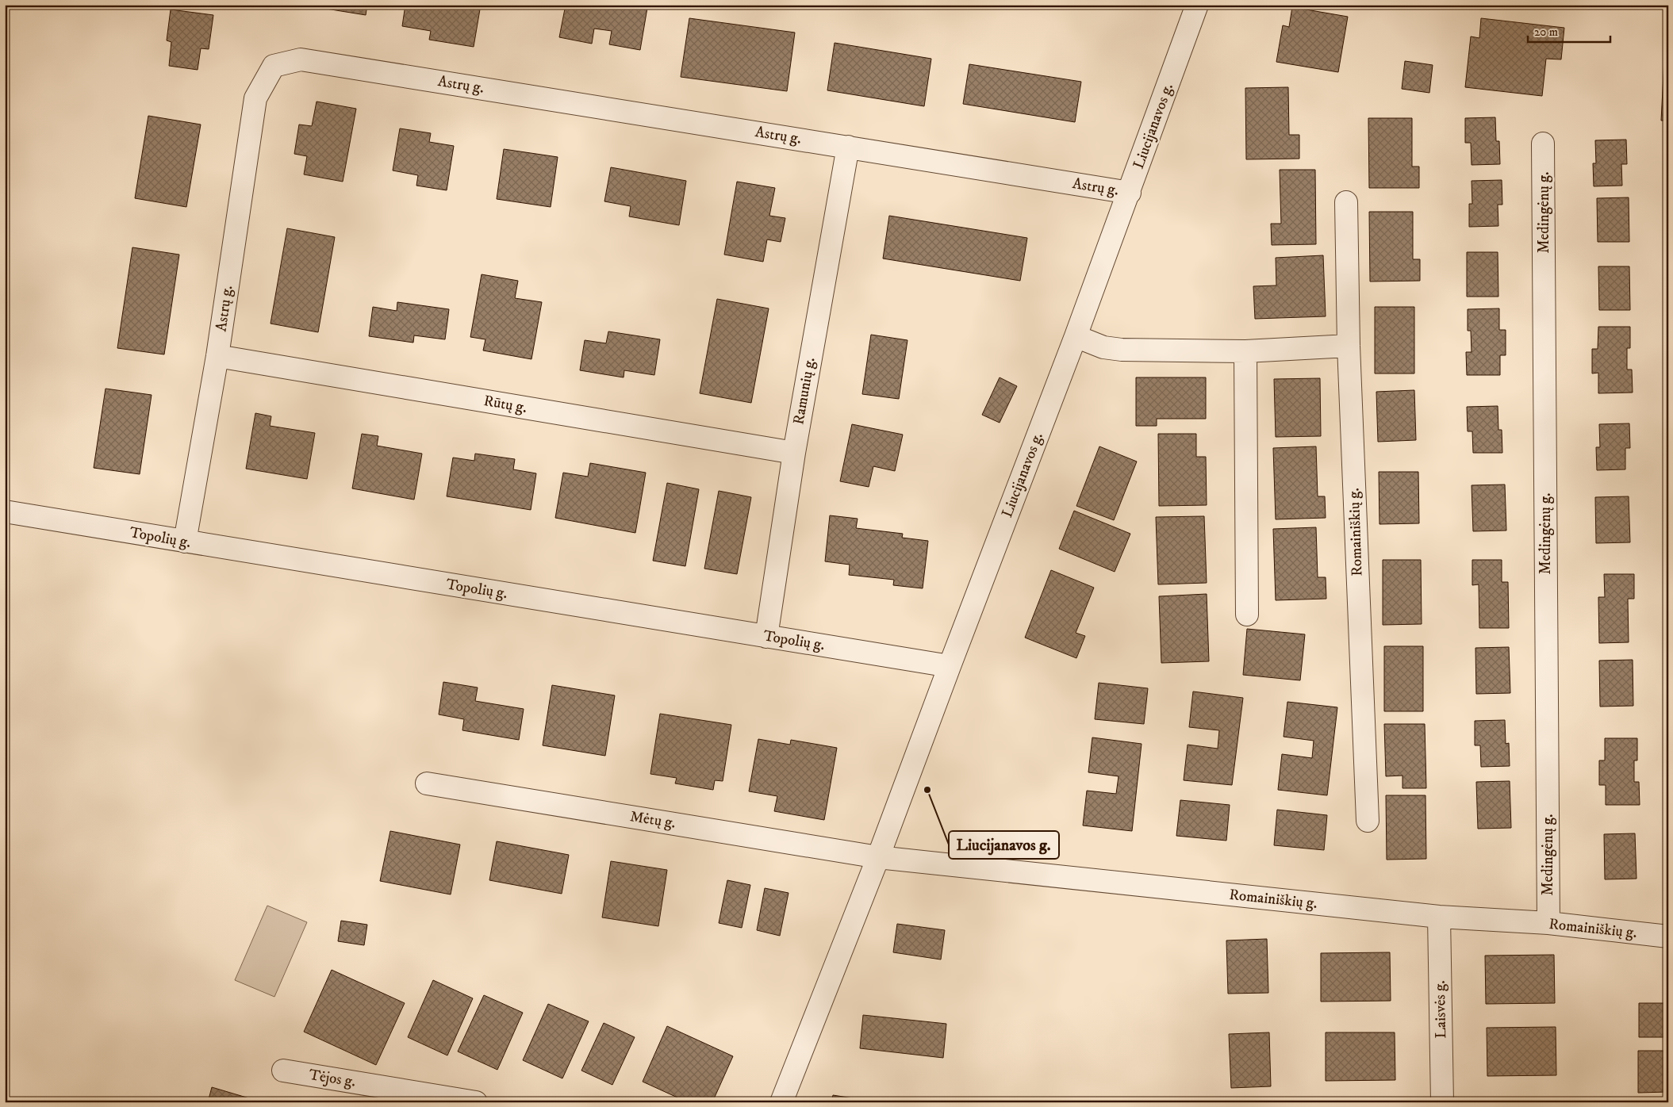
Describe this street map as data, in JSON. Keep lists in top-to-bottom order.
{
  "streets": {
    "street": [
      "Astrų g.",
      "Liucijanavos g.",
      "Medingėnų g.",
      "Ramunių g.",
      "Rūtų g.",
      "Romainiškių g.",
      "Topolių g.",
      "Mėtų g.",
      "Laisvės g.",
      "Tėjos g."
    ]
  },
  "crossings": [
    ["Astrų g.", "Liucijanavos g."],
    ["Astrų g.", "Ramunių g."],
    ["Astrų g.", "Rūtų g."],
    ["Astrų g.", "Topolių g."],
    ["Liucijanavos g.", "Romainiškių g."],
    ["Liucijanavos g.", "Topolių g."],
    ["Liucijanavos g.", "Mėtų g."],
    ["Medingėnų g.", "Romainiškių g."],
    ["Ramunių g.", "Rūtų g."],
    ["Ramunių g.", "Topolių g."],
    ["Romainiškių g.", "Mėtų g."],
    ["Romainiškių g.", "Laisvės g."]
  ],
  "places": ["Liucijanavos g."],
  "scale_bar": "20 m"
}
